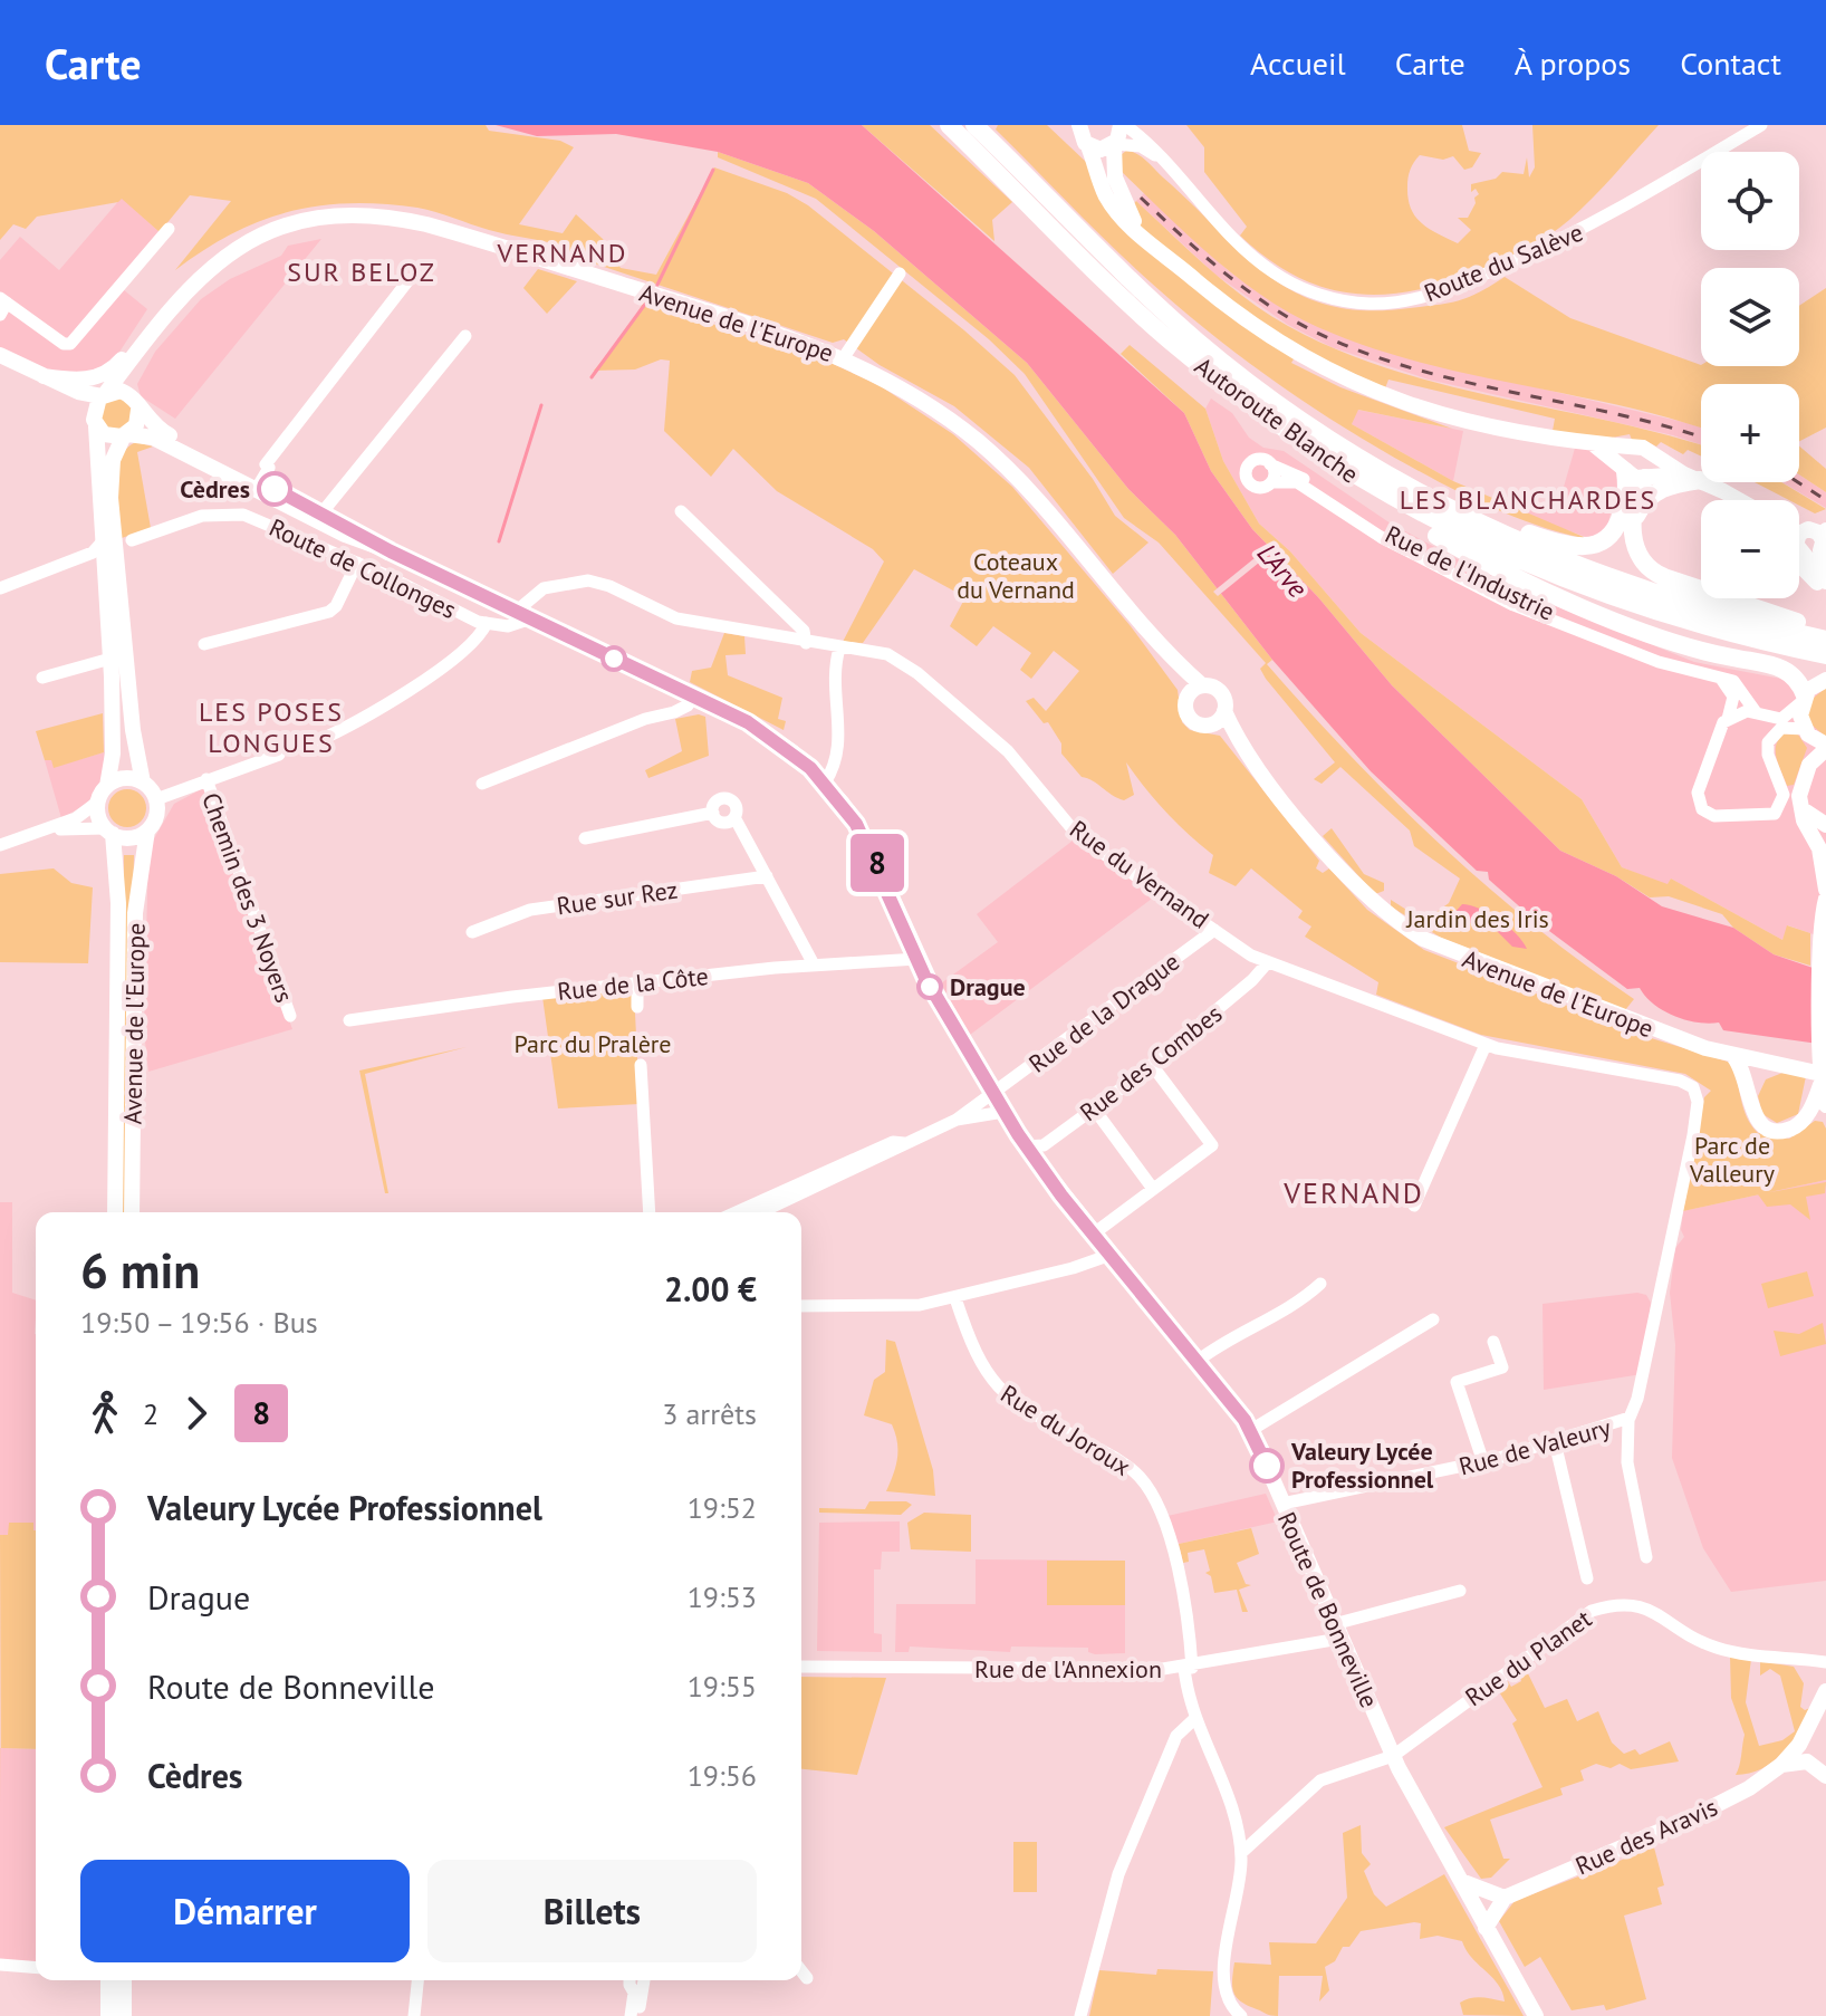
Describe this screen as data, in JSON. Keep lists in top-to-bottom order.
{
  "streets": {
    "highway": ["Autoroute Blanche"],
    "main road": ["Avenue de l'Europe", "Route de Bonneville", "Rue des Aravis"],
    "street": [
      "Route du Salève",
      "Route de Collonges",
      "Rue de l'Industrie",
      "Rue du Vernand",
      "Chemin des 3 Noyers",
      "Rue sur Rez",
      "Rue de la Côte",
      "Rue de la Drague",
      "Rue des Combes",
      "Rue du Joroux",
      "Rue de Valeury",
      "Rue du Planet",
      "Rue de l'Annexion"
    ]
  },
  "crossings": [
    ["Avenue de l'Europe", "Route de Bonneville"],
    ["Rue du Vernand", "Rue de la Drague"],
    ["Rue du Vernand", "Rue des Combes"],
    ["Rue du Vernand", "Rue de Valeury"],
    ["Rue du Vernand", "Route de Bonneville"],
    ["Rue de la Côte", "Route de Bonneville"],
    ["Rue de la Drague", "Route de Bonneville"],
    ["Rue des Combes", "Route de Bonneville"],
    ["Rue du Joroux", "Rue du Planet"],
    ["Rue du Joroux", "Rue de l'Annexion"],
    ["Rue de Valeury", "Route de Bonneville"],
    ["Route de Bonneville", "Rue du Planet"],
    ["Route de Bonneville", "Rue de l'Annexion"]
  ],
  "districts": [
    "VERNAND",
    "SUR BELOZ",
    "LES BLANCHARDES",
    "LES POSES LONGUES",
    "VERNAND"
  ],
  "water": ["L'Arve"],
  "parks": [
    "Coteaux du Vernand",
    "Jardin des Iris",
    "Parc du Pralère",
    "Parc de Valleury"
  ],
  "places": ["Cèdres", "Drague", "Valeury Lycée Professionnel"],
  "lines": ["bus line 8"],
  "page": {
    "header": "Carte",
    "nav": [
      "Accueil",
      "Carte",
      "À propos",
      "Contact"
    ],
    "on_map": "8",
    "map_buttons": ["+", "−"],
    "heading": ["6 min", "19:50 – 19:56 · Bus", "2.00 €"],
    "legs": ["2", "8", "3 arrêts"],
    "list": [
      {
        "name": "Valeury Lycée Professionnel",
        "value": "19:52"
      },
      {
        "name": "Drague",
        "value": "19:53"
      },
      {
        "name": "Route de Bonneville",
        "value": "19:55"
      },
      {
        "name": "Cèdres",
        "value": "19:56"
      }
    ],
    "buttons": ["Démarrer", "Billets"]
  }
}
